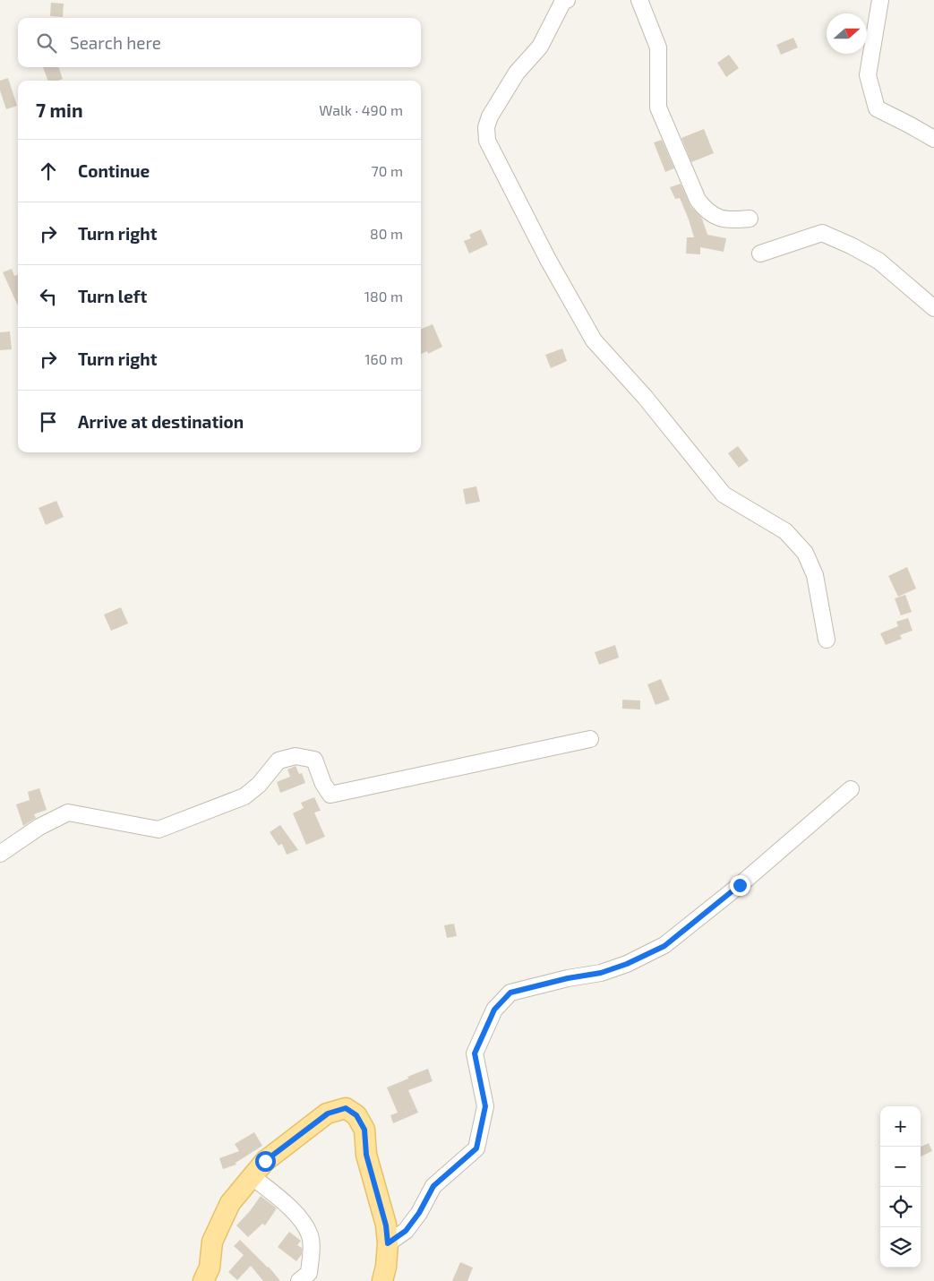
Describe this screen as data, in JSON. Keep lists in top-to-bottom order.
{
  "north": "right",
  "page": {
    "search": "Search here",
    "heading": ["7 min", "Walk · 490 m"],
    "list": [
      ["Continue", "70 m"],
      ["Turn right", "80 m"],
      ["Turn left", "180 m"],
      ["Turn right", "160 m"],
      "Arrive at destination"
    ],
    "map_buttons": ["+", "−"]
  }
}
